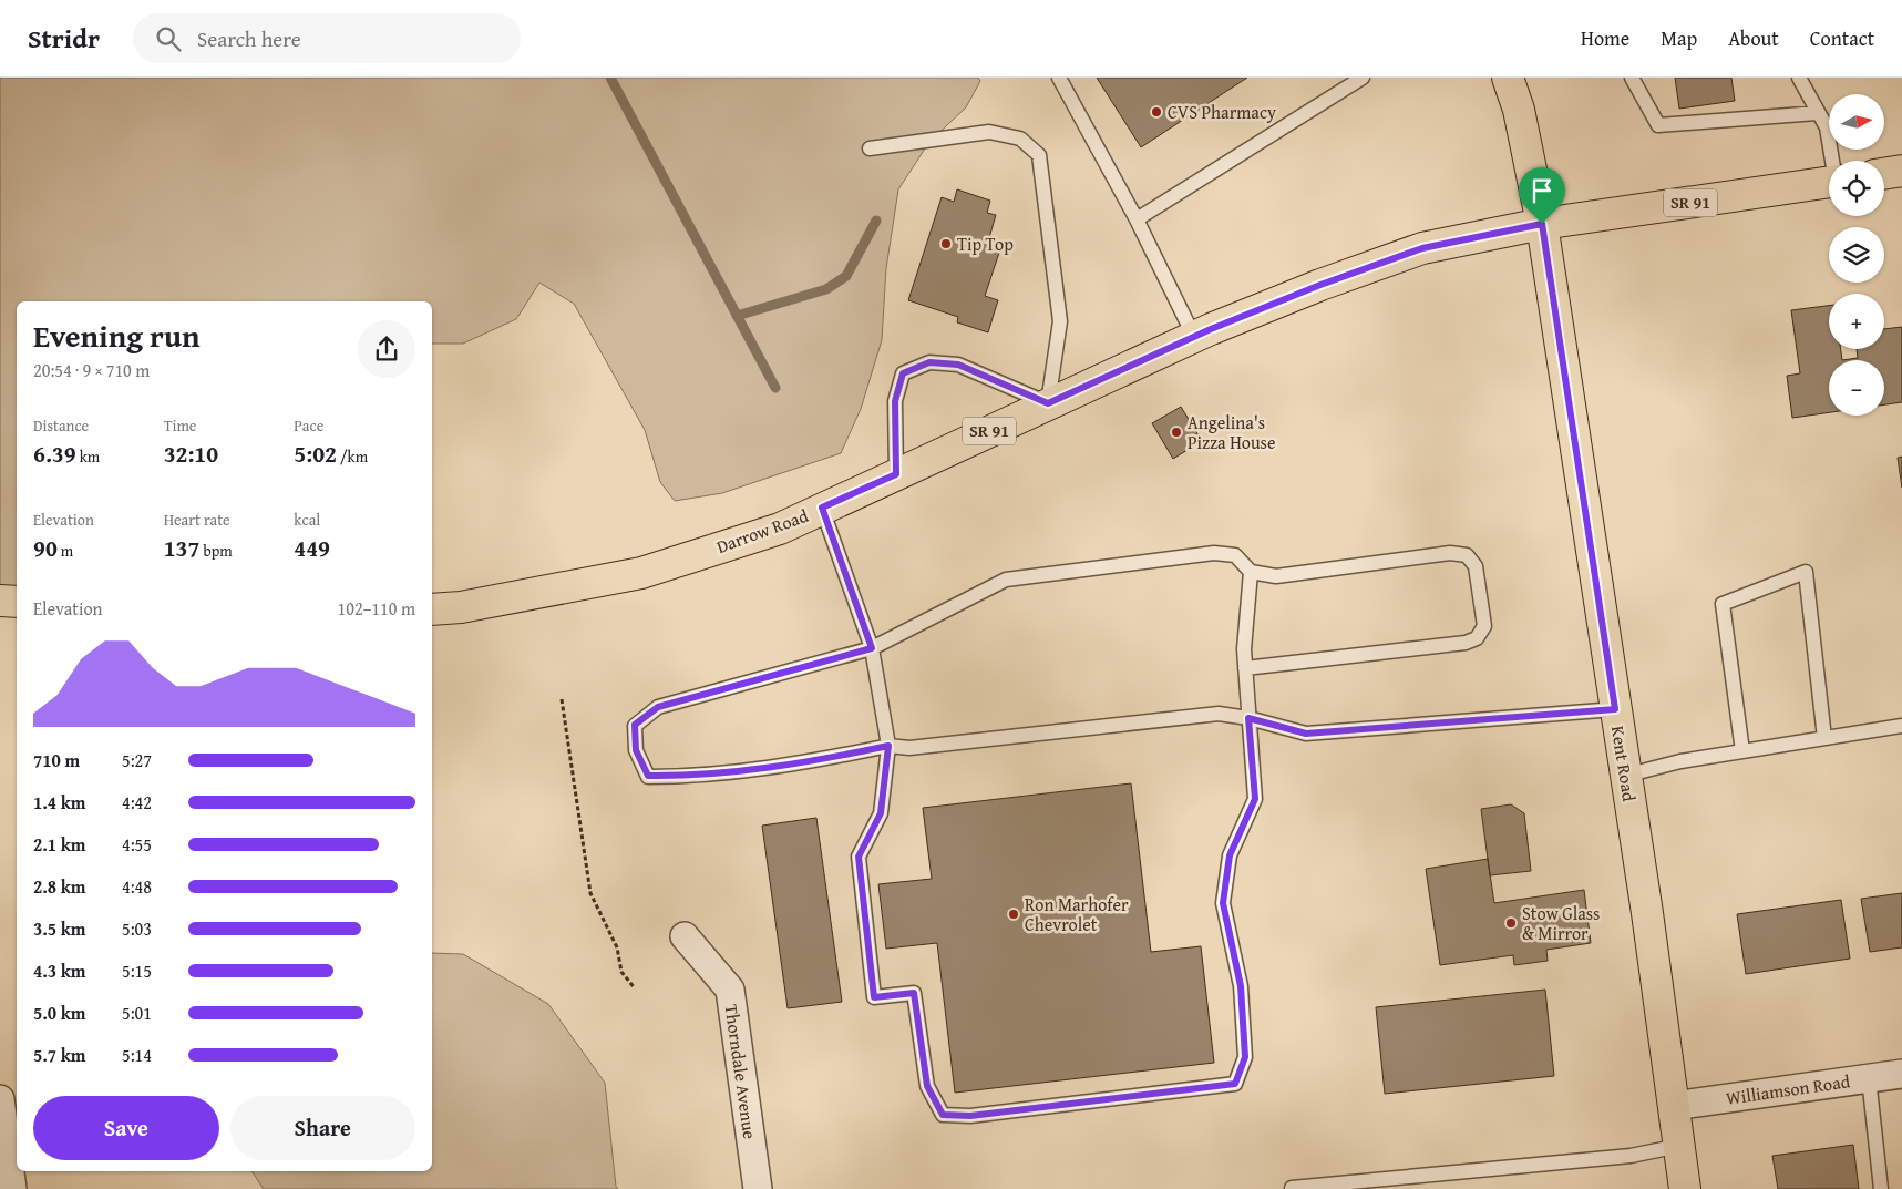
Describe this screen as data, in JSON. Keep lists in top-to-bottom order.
{
  "streets": {
    "main road": ["SR 91", "Darrow Road", "Kent Road"],
    "street": ["Thorndale Avenue", "Williamson Road"]
  },
  "crossings": [
    ["Darrow Road", "Kent Road"],
    ["Kent Road", "Williamson Road"]
  ],
  "places": [
    "CVS Pharmacy",
    "Tip Top",
    "Angelina's Pizza House",
    "Ron Marhofer Chevrolet",
    "Stow Glass & Mirror"
  ],
  "north": "right",
  "page": {
    "header": "Stridr",
    "search": "Search here",
    "nav": [
      "Home",
      "Map",
      "About",
      "Contact"
    ],
    "map_buttons": ["+", "−"],
    "heading": ["Evening run", "20:54 · 9 × 710 m"],
    "stats": [
      ["Distance", "6.39 km"],
      ["Time", "32:10"],
      ["Pace", "5:02 /km"],
      ["Elevation", "90 m"],
      ["Heart rate", "137 bpm"],
      ["kcal", "449"]
    ],
    "chart": ["Elevation", "102–110 m"],
    "list": [
      {
        "name": "710 m",
        "note": "5:27"
      },
      {
        "name": "1.4 km",
        "note": "4:42"
      },
      {
        "name": "2.1 km",
        "note": "4:55"
      },
      {
        "name": "2.8 km",
        "note": "4:48"
      },
      {
        "name": "3.5 km",
        "note": "5:03"
      },
      {
        "name": "4.3 km",
        "note": "5:15"
      },
      {
        "name": "5.0 km",
        "note": "5:01"
      },
      {
        "name": "5.7 km",
        "note": "5:14"
      }
    ],
    "buttons": ["Save", "Share"]
  }
}
